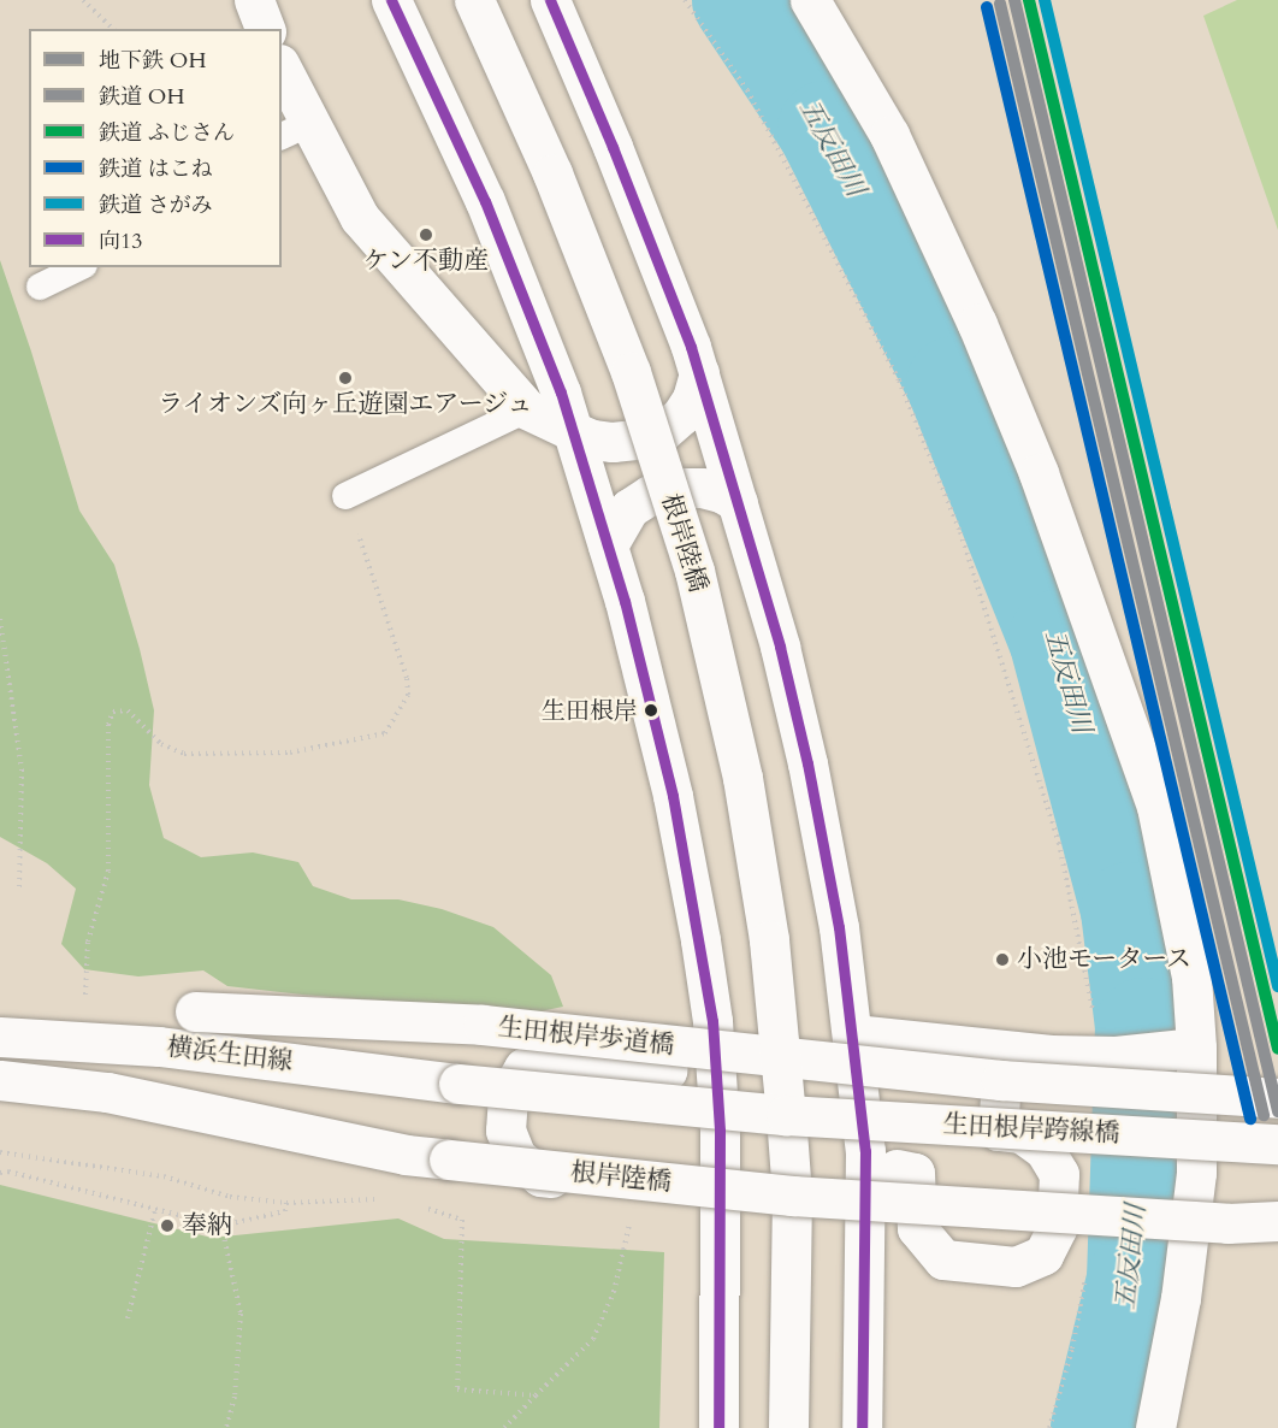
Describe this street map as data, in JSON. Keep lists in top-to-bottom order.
{
  "streets": {
    "main road": [
      "根岸陸橋",
      "生田根岸歩道橋",
      "横浜生田線",
      "生田根岸跨線橋"
    ]
  },
  "crossings": [
    ["根岸陸橋", "横浜生田線"],
    ["根岸陸橋", "生田根岸跨線橋"],
    ["横浜生田線", "生田根岸跨線橋"]
  ],
  "water": ["五反田川"],
  "places": [
    "ケン不動産",
    "ライオンズ向ヶ丘遊園エアージュ",
    "生田根岸",
    "小池モータース",
    "奉納"
  ],
  "lines": [
    "metro line OH",
    "rail line ふじさん",
    "rail line さがみ",
    "transit line 向13",
    "rail line OH",
    "rail line はこね"
  ],
  "legend": [
    "地下鉄 OH",
    "鉄道 OH",
    "鉄道 ふじさん",
    "鉄道 はこね",
    "鉄道 さがみ",
    "向13"
  ]
}
